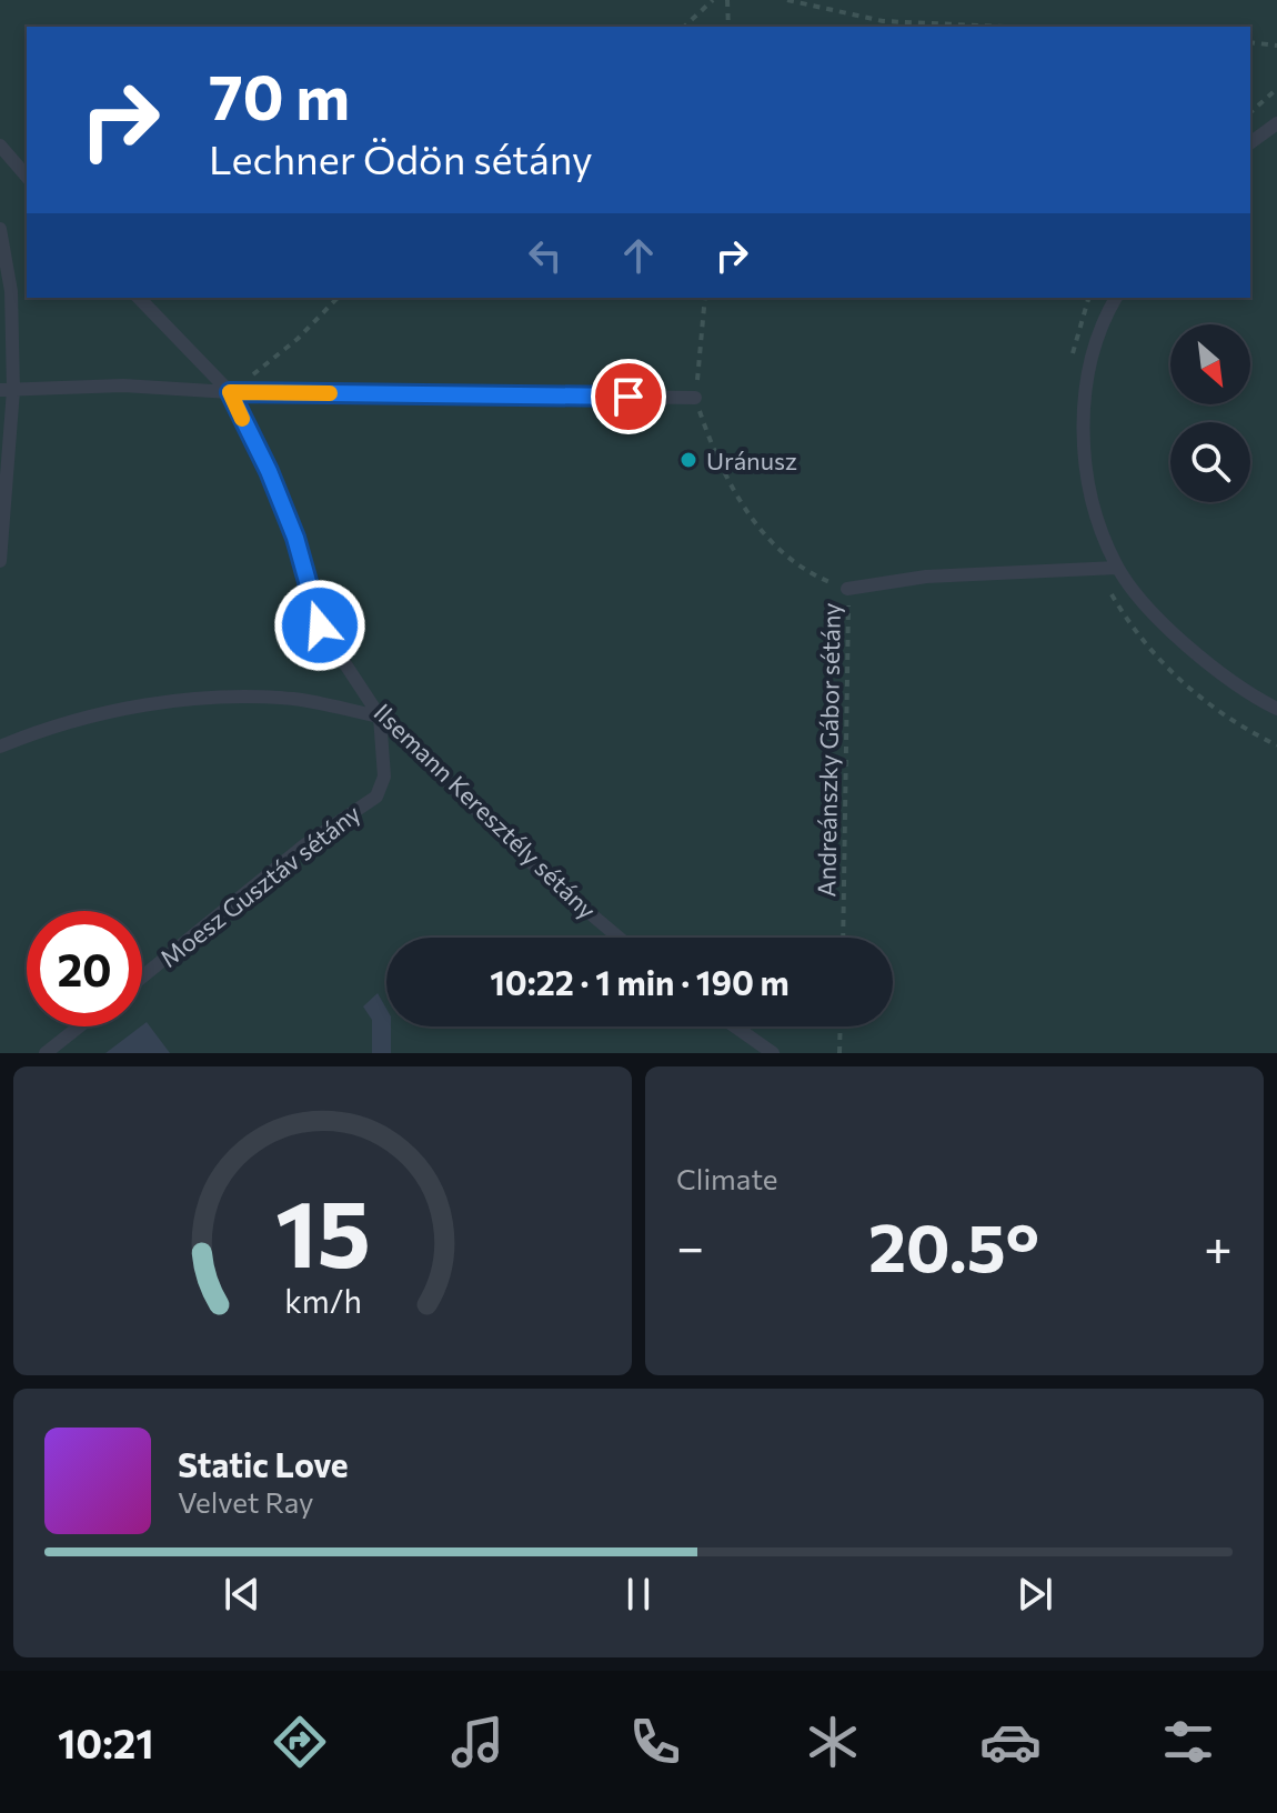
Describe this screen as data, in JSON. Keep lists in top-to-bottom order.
{
  "streets": {
    "lane": ["Ilsemann Keresztély sétány", "Moesz Gusztáv sétány"],
    "path": ["Andreánszky Gábor sétány"]
  },
  "crossings": [
    ["Ilsemann Keresztély sétány", "Moesz Gusztáv sétány"]
  ],
  "places": ["Uránusz"],
  "north": "bottom right",
  "page": {
    "turn": ["70 m", "Lechner Ödön sétány"],
    "limit": "20",
    "trip": "10:22 · 1 min · 190 m",
    "tile": "Climate",
    "heat": ["−", "20.5°", "+"],
    "song": ["Static Love", "Velvet Ray"],
    "tabs": "10:21",
    "gauge": ["15", "km/h"]
  }
}
